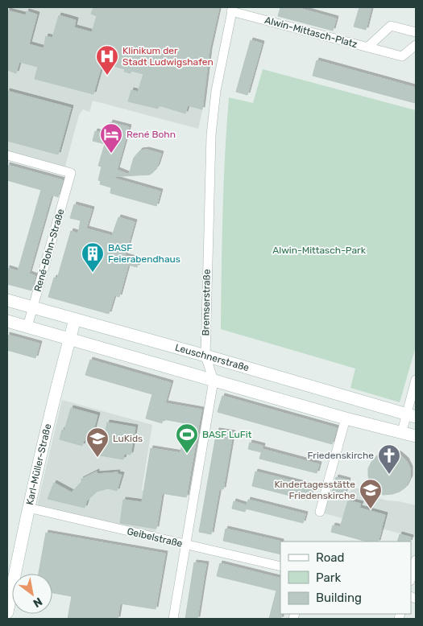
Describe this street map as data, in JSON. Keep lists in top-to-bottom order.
{
  "streets": {
    "street": [
      "Alwin-Mittasch-Platz",
      "René-Bohn-Straße",
      "Bremserstraße",
      "Leuschnerstraße",
      "Karl-Müller-Straße",
      "Geibelstraße"
    ]
  },
  "crossings": [
    ["Alwin-Mittasch-Platz", "Bremserstraße"],
    ["René-Bohn-Straße", "Leuschnerstraße"],
    ["Bremserstraße", "Leuschnerstraße"],
    ["Bremserstraße", "Geibelstraße"],
    ["Leuschnerstraße", "Karl-Müller-Straße"],
    ["Karl-Müller-Straße", "Geibelstraße"]
  ],
  "parks": ["Alwin-Mittasch-Park"],
  "places": {
    "hospital": ["Klinikum der Stadt Ludwigshafen"],
    "hotel": ["René Bohn"],
    "building": ["BASF Feierabendhaus"],
    "sports": ["BASF LuFit"],
    "school or university": ["LuKids", "Kindertagesstätte Friedenskirche"],
    "church": ["Friedenskirche"]
  },
  "legend": ["Road", "Park", "Building"],
  "north": "bottom right"
}
